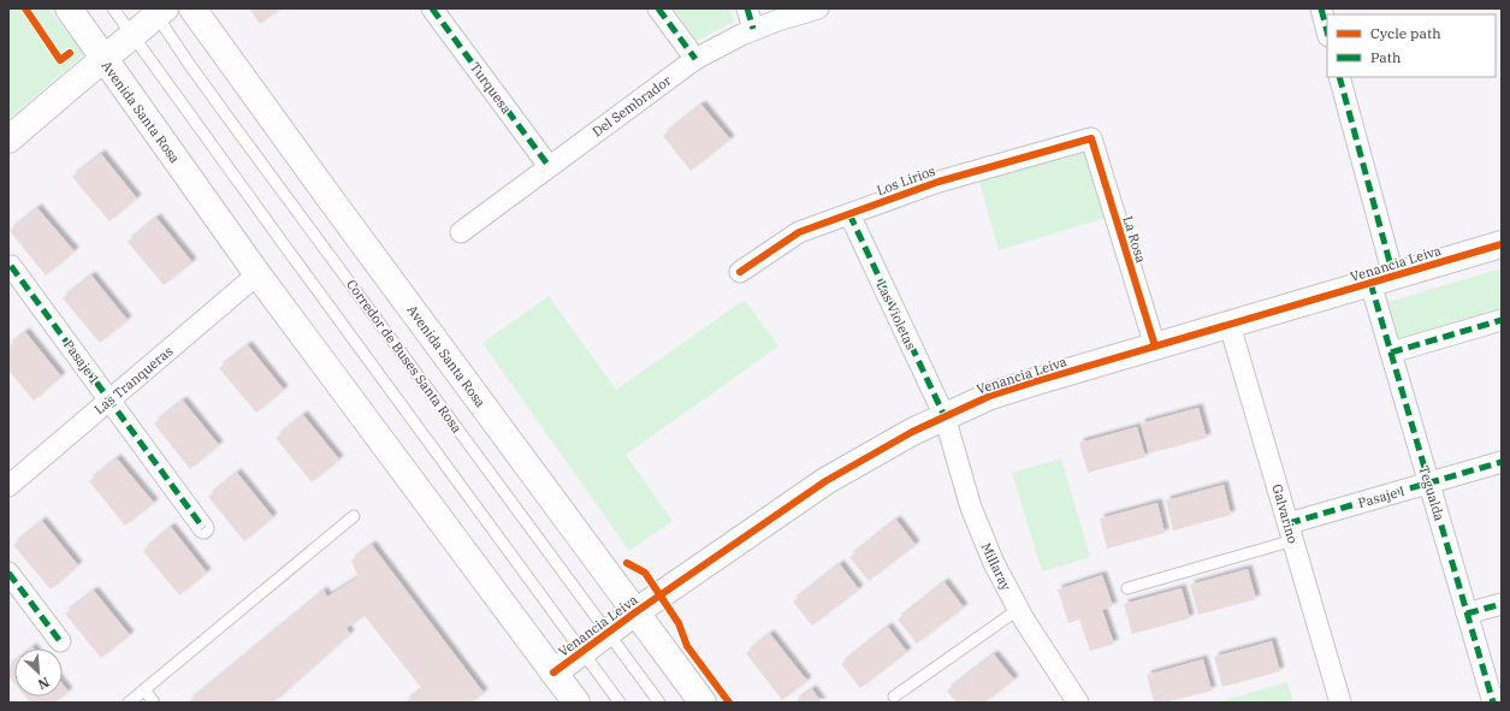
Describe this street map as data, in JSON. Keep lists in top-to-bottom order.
{
  "streets": {
    "main road": ["Avenida Santa Rosa", "Venancia Leiva"],
    "street": [
      "Turquesa",
      "Del Sembrador",
      "Los Lirios",
      "La Rosa",
      "Las Violetas",
      "Pasaje 1",
      "Las Tranqueras",
      "Tegualda",
      "Pasaje I",
      "Galvarino",
      "Millaray"
    ],
    "lane": ["Corredor de Buses Santa Rosa"]
  },
  "crossings": [
    ["Turquesa", "Del Sembrador"],
    ["Avenida Santa Rosa", "Venancia Leiva"],
    ["Avenida Santa Rosa", "Las Tranqueras"],
    ["Los Lirios", "La Rosa"],
    ["Los Lirios", "Las Violetas"],
    ["La Rosa", "Venancia Leiva"],
    ["Venancia Leiva", "Las Violetas"],
    ["Venancia Leiva", "Corredor de Buses Santa Rosa"],
    ["Venancia Leiva", "Tegualda"],
    ["Venancia Leiva", "Galvarino"],
    ["Venancia Leiva", "Millaray"],
    ["Las Violetas", "Millaray"],
    ["Pasaje 1", "Las Tranqueras"],
    ["Tegualda", "Pasaje I"],
    ["Pasaje I", "Galvarino"]
  ],
  "legend": ["Cycle path", "Path"],
  "north": "bottom right"
}
